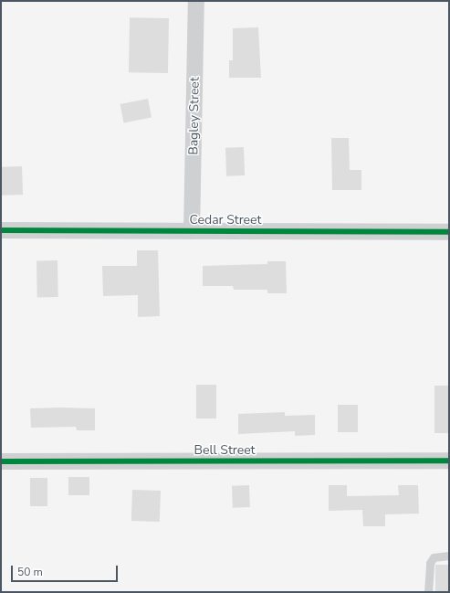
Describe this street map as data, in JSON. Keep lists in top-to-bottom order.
{
  "streets": {
    "street": ["Bagley Street", "Cedar Street", "Bell Street"]
  },
  "crossings": [
    ["Bagley Street", "Cedar Street"]
  ],
  "scale_bar": "50 m"
}
